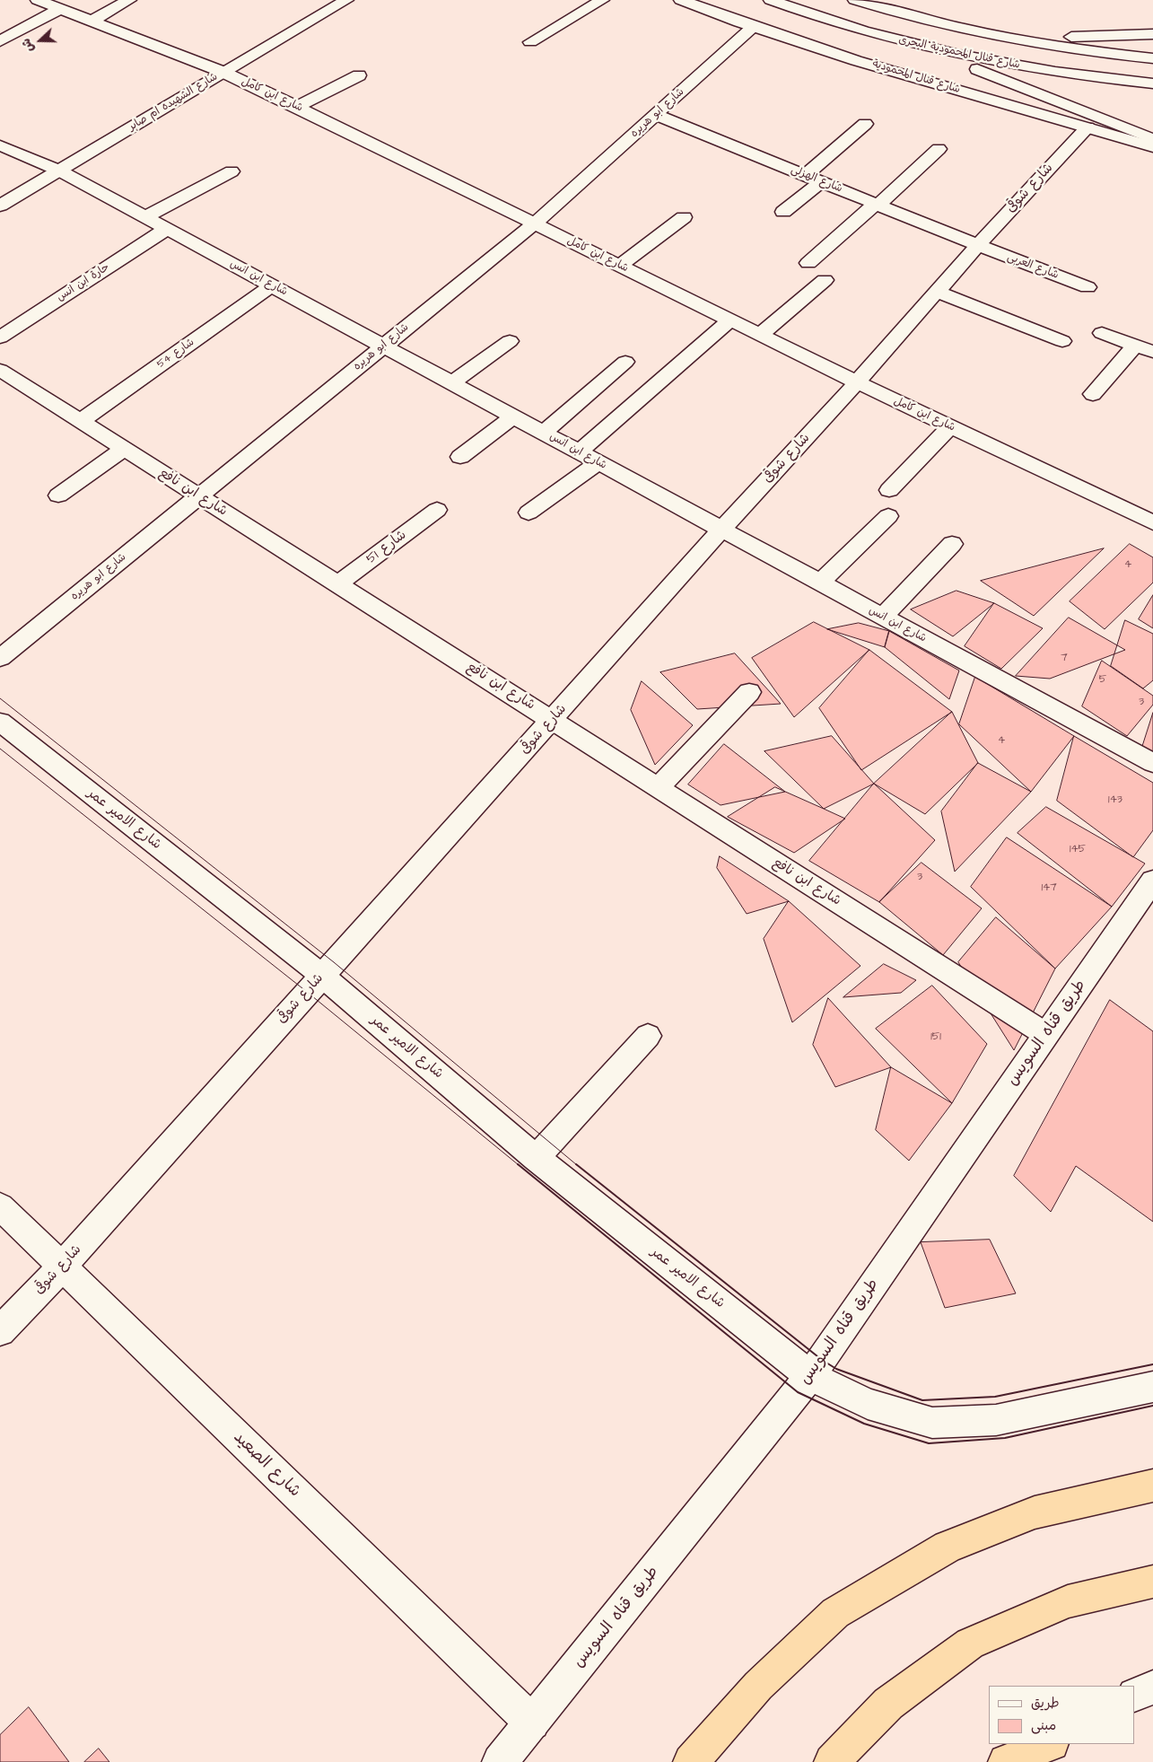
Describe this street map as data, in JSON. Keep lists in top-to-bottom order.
{
  "streets": {
    "street": [
      "شارع قنال المحمودية البحرى",
      "شارع قنال المحمودية",
      "شارع ابن كامل",
      "شارع الشهيده ام صابر",
      "شارع ابو هريره",
      "شارع الهزلى",
      "شارع شوقى",
      "شارع العربى",
      "شارع ابن انس",
      "حارة ابن انس",
      "شارع 54",
      "شارع ابن نافع",
      "شارع 51",
      "شارع الامير عمر",
      "طريق قناه السويس",
      "شارع الصعيد"
    ]
  },
  "crossings": [
    ["شارع قنال المحمودية", "شارع ابو هريره"],
    ["شارع قنال المحمودية", "شارع شوقى"],
    ["شارع ابن كامل", "شارع الشهيده ام صابر"],
    ["شارع ابن كامل", "شارع ابو هريره"],
    ["شارع ابن كامل", "شارع شوقى"],
    ["شارع الشهيده ام صابر", "شارع ابن انس"],
    ["شارع ابو هريره", "شارع الهزلى"],
    ["شارع ابو هريره", "شارع ابن انس"],
    ["شارع ابو هريره", "شارع ابن نافع"],
    ["شارع الهزلى", "شارع شوقى"],
    ["شارع الهزلى", "شارع العربى"],
    ["شارع شوقى", "شارع العربى"],
    ["شارع شوقى", "شارع ابن انس"],
    ["شارع شوقى", "شارع ابن نافع"],
    ["شارع شوقى", "شارع الامير عمر"],
    ["شارع شوقى", "شارع الصعيد"],
    ["شارع ابن انس", "حارة ابن انس"],
    ["شارع ابن انس", "شارع 54"],
    ["شارع 54", "شارع ابن نافع"],
    ["شارع ابن نافع", "شارع 51"],
    ["شارع ابن نافع", "طريق قناه السويس"],
    ["شارع الامير عمر", "طريق قناه السويس"],
    ["طريق قناه السويس", "شارع الصعيد"]
  ],
  "house_numbers": [
    "4",
    "7",
    "5",
    "3",
    "4",
    "143",
    "145",
    "3",
    "147",
    "151"
  ],
  "legend": ["طريق", "مبنى"],
  "north": "left"
}
